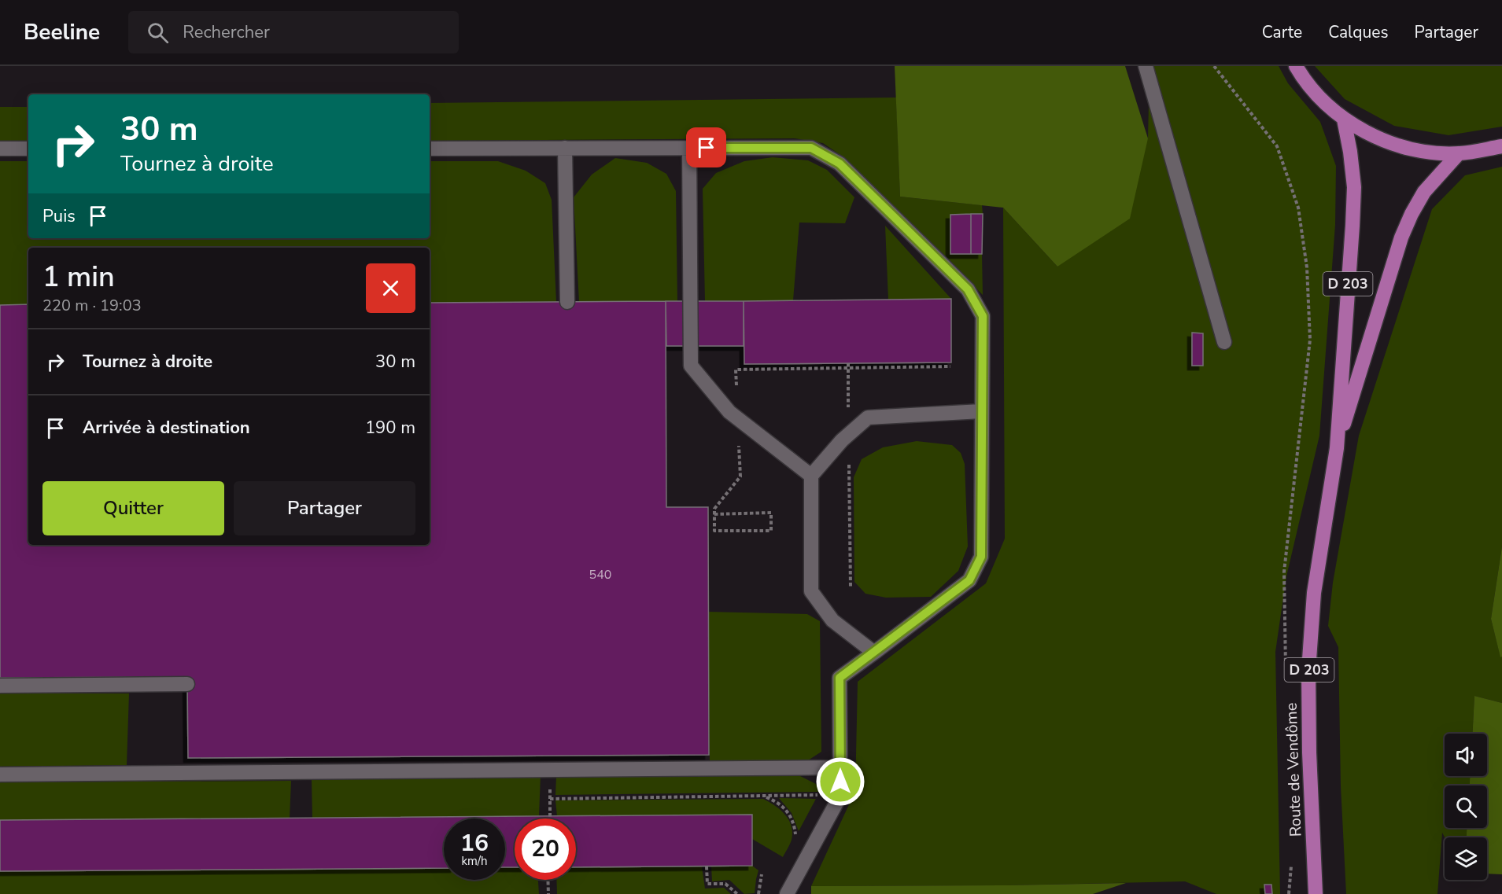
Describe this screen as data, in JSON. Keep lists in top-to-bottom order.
{
  "streets": {
    "main road": ["D 203", "Route de Vendôme"]
  },
  "house_numbers": ["540"],
  "page": {
    "header": "Beeline",
    "search": "Rechercher",
    "nav": ["Carte", "Calques", "Partager"],
    "turn": ["30 m", "Tournez à droite"],
    "then": "Puis",
    "heading": ["1 min", "220 m · 19:03"],
    "list": [
      {
        "name": "Tournez à droite",
        "value": "30 m"
      },
      {
        "name": "Arrivée à destination",
        "value": "190 m"
      }
    ],
    "buttons": ["Quitter", "Partager"],
    "speed": "16 km/h",
    "limit": "20"
  }
}
